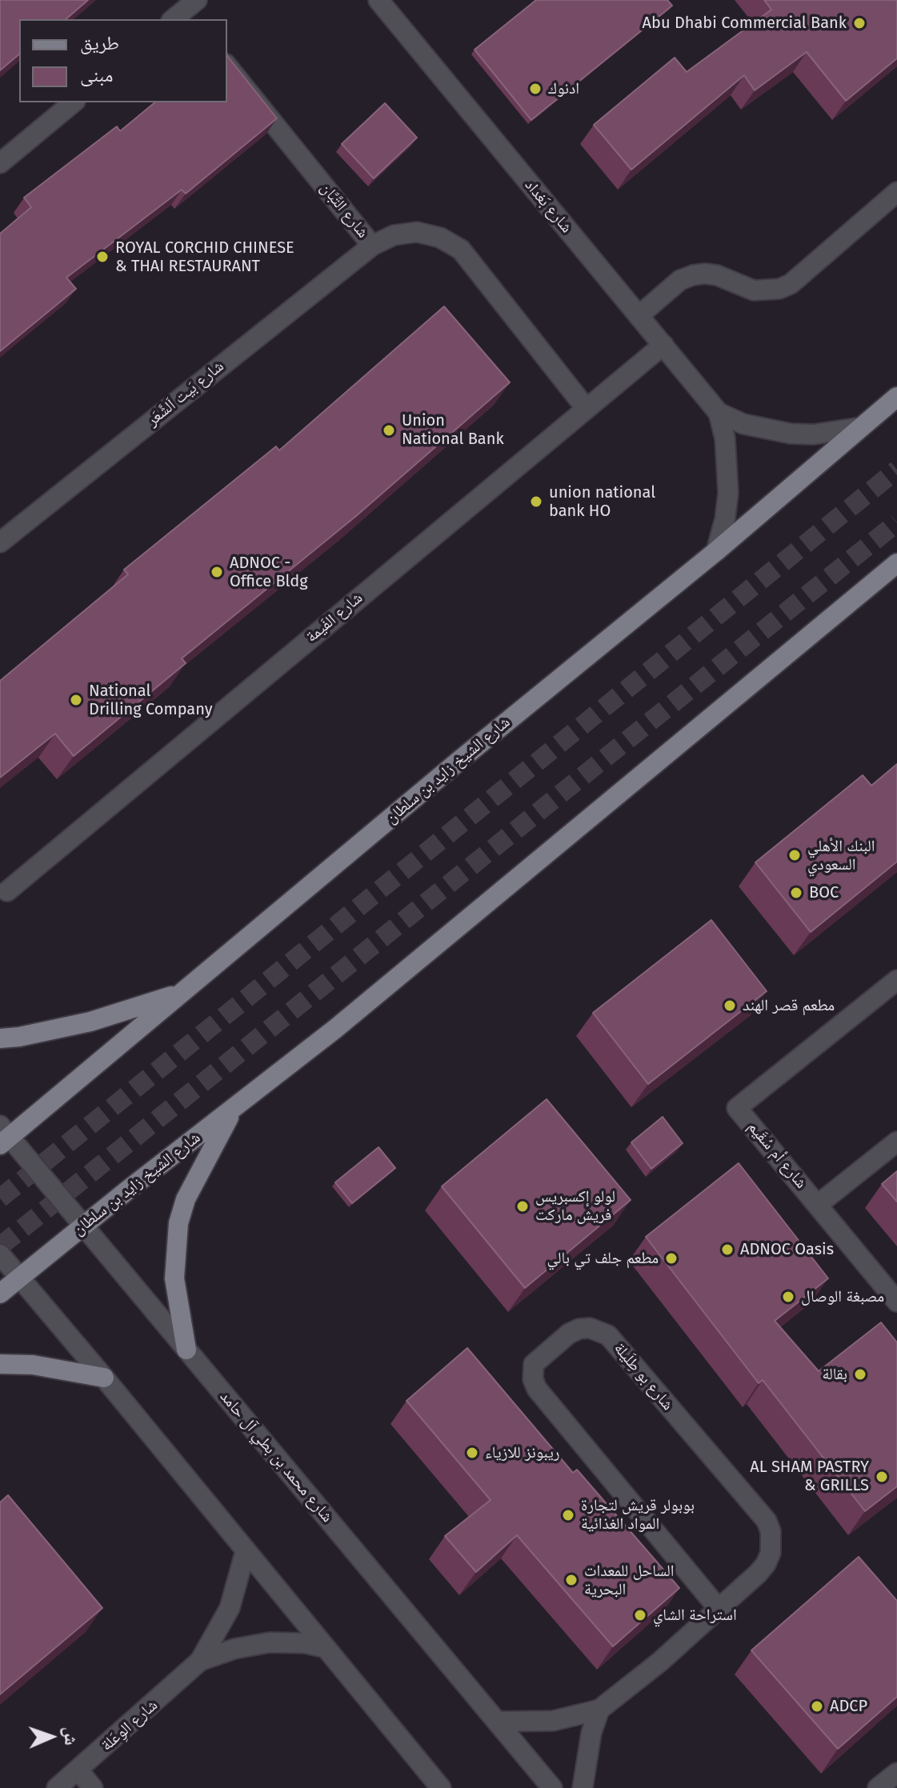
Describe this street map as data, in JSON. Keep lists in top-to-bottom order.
{
  "streets": {
    "main road": ["شارع الشيخ زايد بن سلطان"],
    "street": [
      "شارع بَغداد",
      "شارع التَّبَّان",
      "شارع بَيت اَلشَّعَر",
      "شارع الفَيمة",
      "شارع أم سُقَيم",
      "شارع بو طِلَيلة",
      "شارع محمد بن بطي آل حامد",
      "شارع الوِعَلة"
    ]
  },
  "crossings": [
    ["شارع بَغداد", "شارع الفَيمة"],
    ["شارع بَغداد", "شارع الشيخ زايد بن سلطان"],
    ["شارع التَّبَّان", "شارع بَيت اَلشَّعَر"],
    ["شارع التَّبَّان", "شارع الفَيمة"],
    ["شارع الشيخ زايد بن سلطان", "شارع محمد بن بطي آل حامد"],
    ["شارع بو طِلَيلة", "شارع محمد بن بطي آل حامد"]
  ],
  "places": [
    "Abu Dhabi Commercial Bank",
    "ادنوك",
    "ROYAL CORCHID CHINESE & THAI RESTAURANT",
    "Union National Bank",
    "union national bank HO",
    "ADNOC - Office Bldg",
    "National Drilling Company",
    "البنك الأهلي السعودي",
    "BOC",
    "مطعم قصر الهند",
    "لولو إكسبريس فريش ماركت",
    "ADNOC Oasis",
    "مطعم جلف تي بالي",
    "مصبغة الوصال",
    "بقالة",
    "ريبونز للازياء",
    "AL SHAM PASTRY & GRILLS",
    "بوبولر قريش لتجارة المواد الغذائية",
    "الساحل للمعدات البحرية",
    "استراحة الشاي",
    "ADCP"
  ],
  "legend": ["طريق", "مبنى"],
  "north": "right"
}
